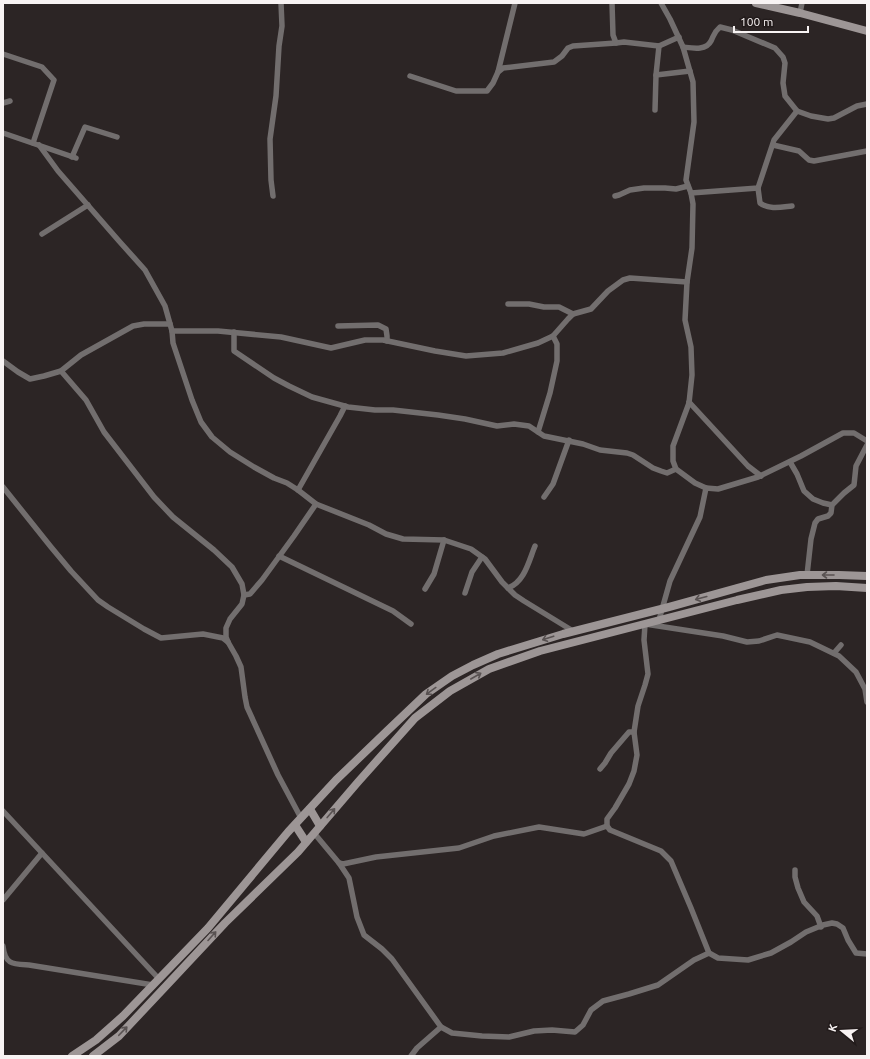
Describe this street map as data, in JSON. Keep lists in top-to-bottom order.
{
  "scale_bar": "100 m",
  "north": "left"
}
